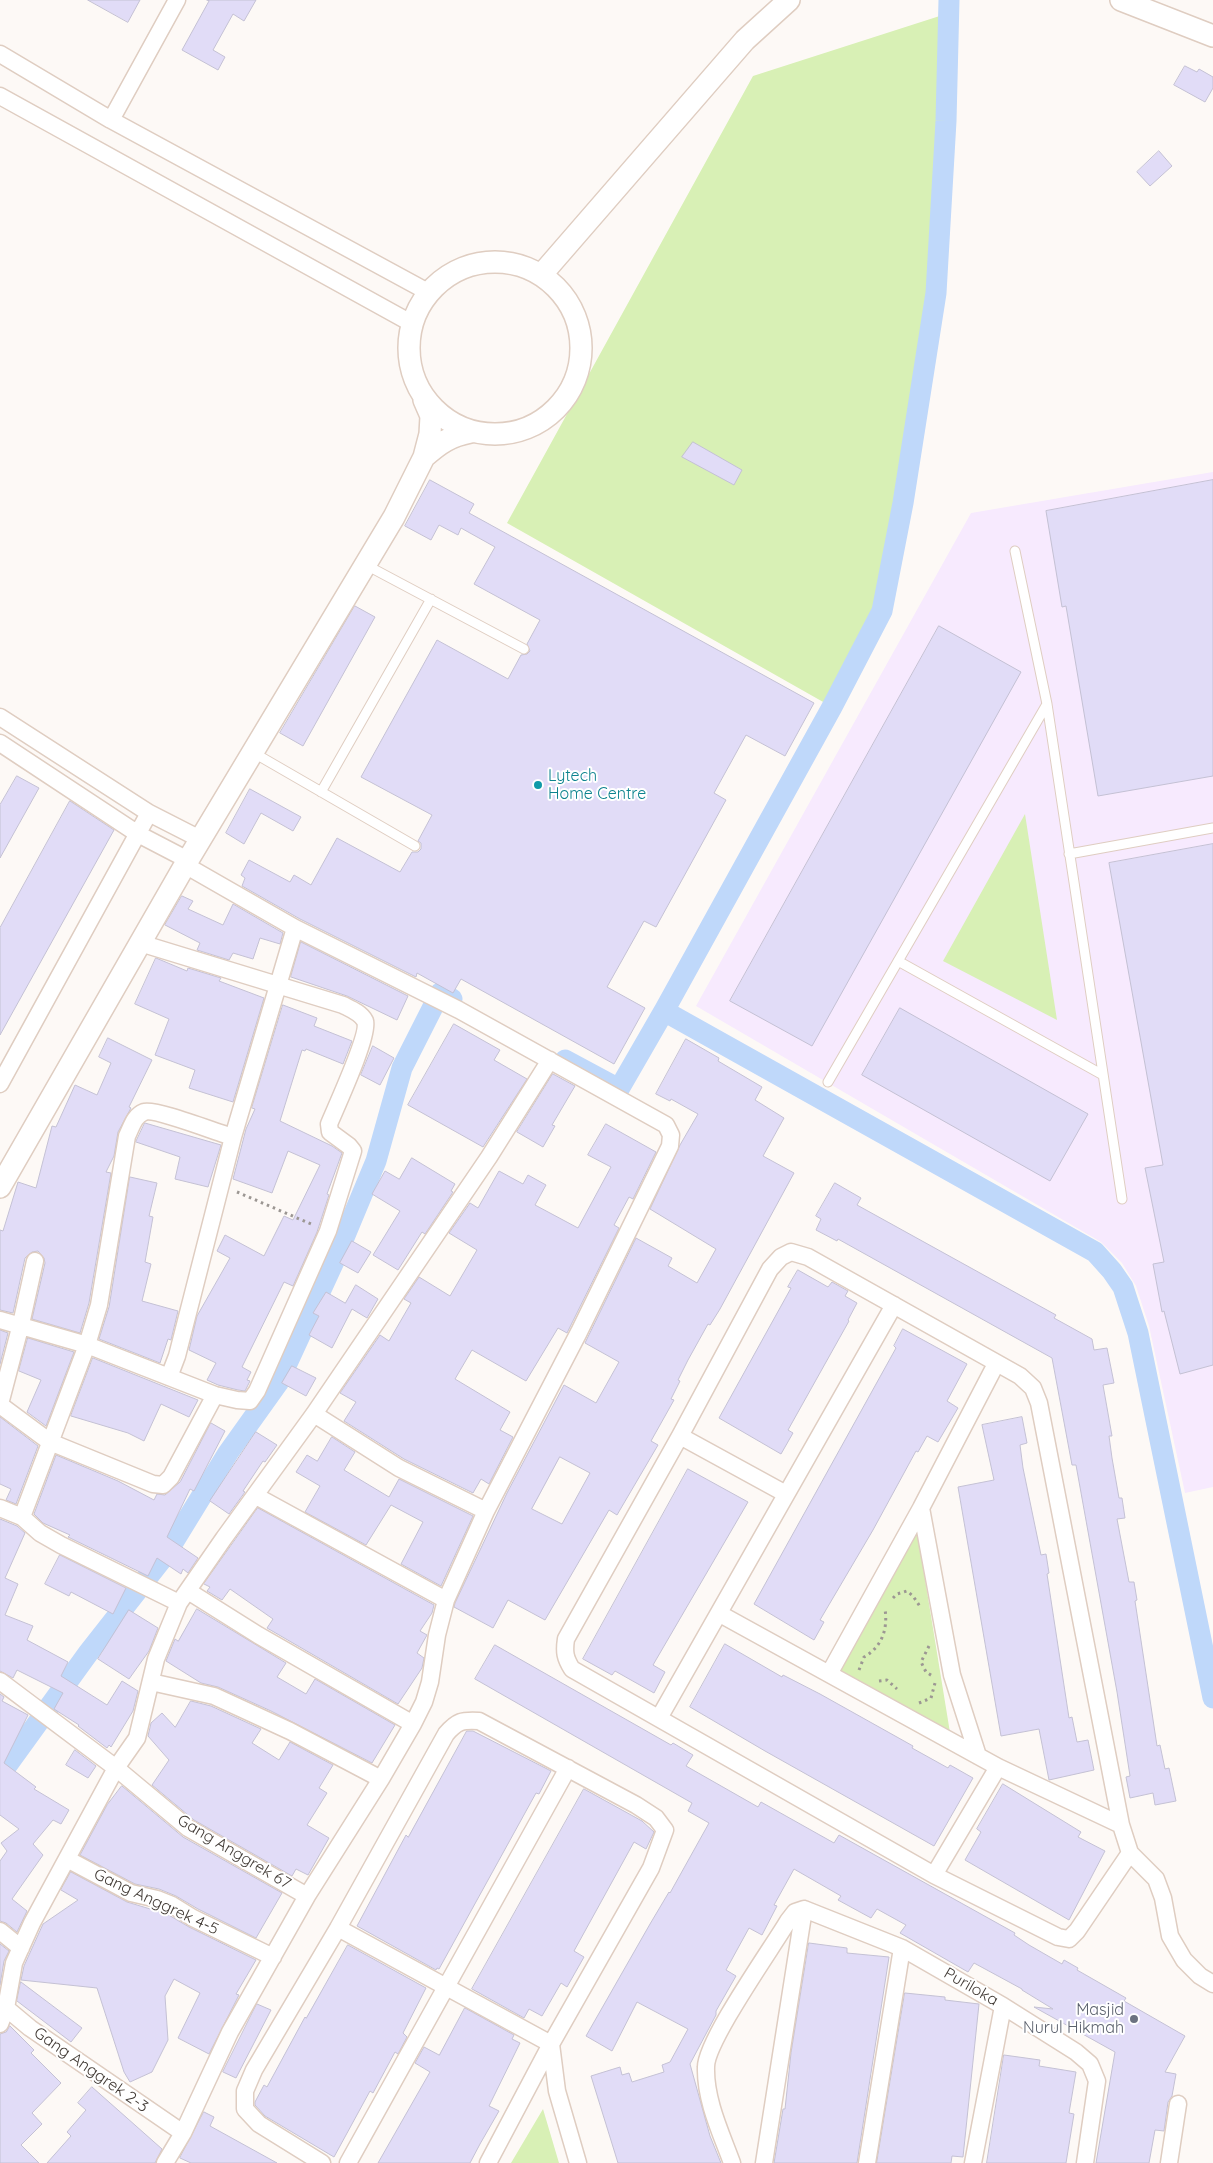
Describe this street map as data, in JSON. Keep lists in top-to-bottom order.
{
  "streets": {
    "street": [
      "Gang Anggrek 67",
      "Gang Anggrek 4-5",
      "Puriloka",
      "Gang Anggrek 2-3"
    ]
  },
  "places": ["Lytech Home Centre", "Masjid Nurul Hikmah"]
}
